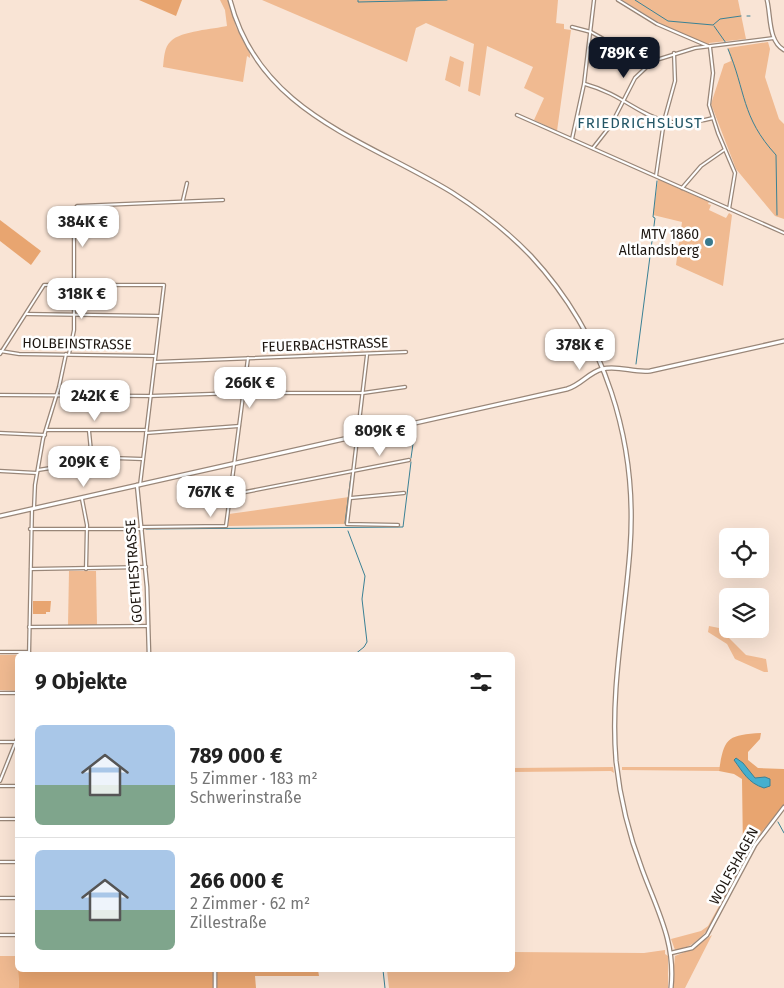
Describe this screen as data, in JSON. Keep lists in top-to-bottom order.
{
  "streets": {
    "street": [
      "HOLBEINSTRASSE",
      "FEUERBACHSTRASSE",
      "GOETHESTRASSE",
      "WOLFSHAGEN"
    ]
  },
  "districts": ["FRIEDRICHSLUST"],
  "places": ["MTV 1860 Altlandsberg"],
  "page": {
    "price": [
      "789K €",
      "384K €",
      "318K €",
      "378K €",
      "266K €",
      "242K €",
      "809K €",
      "209K €",
      "767K €"
    ],
    "heading": "9 Objekte",
    "list": [
      {
        "name": "789 000 €",
        "note": "5 Zimmer · 183 m² · Schwerinstraße"
      },
      {
        "name": "266 000 €",
        "note": "2 Zimmer · 62 m² · Zillestraße"
      }
    ]
  }
}
